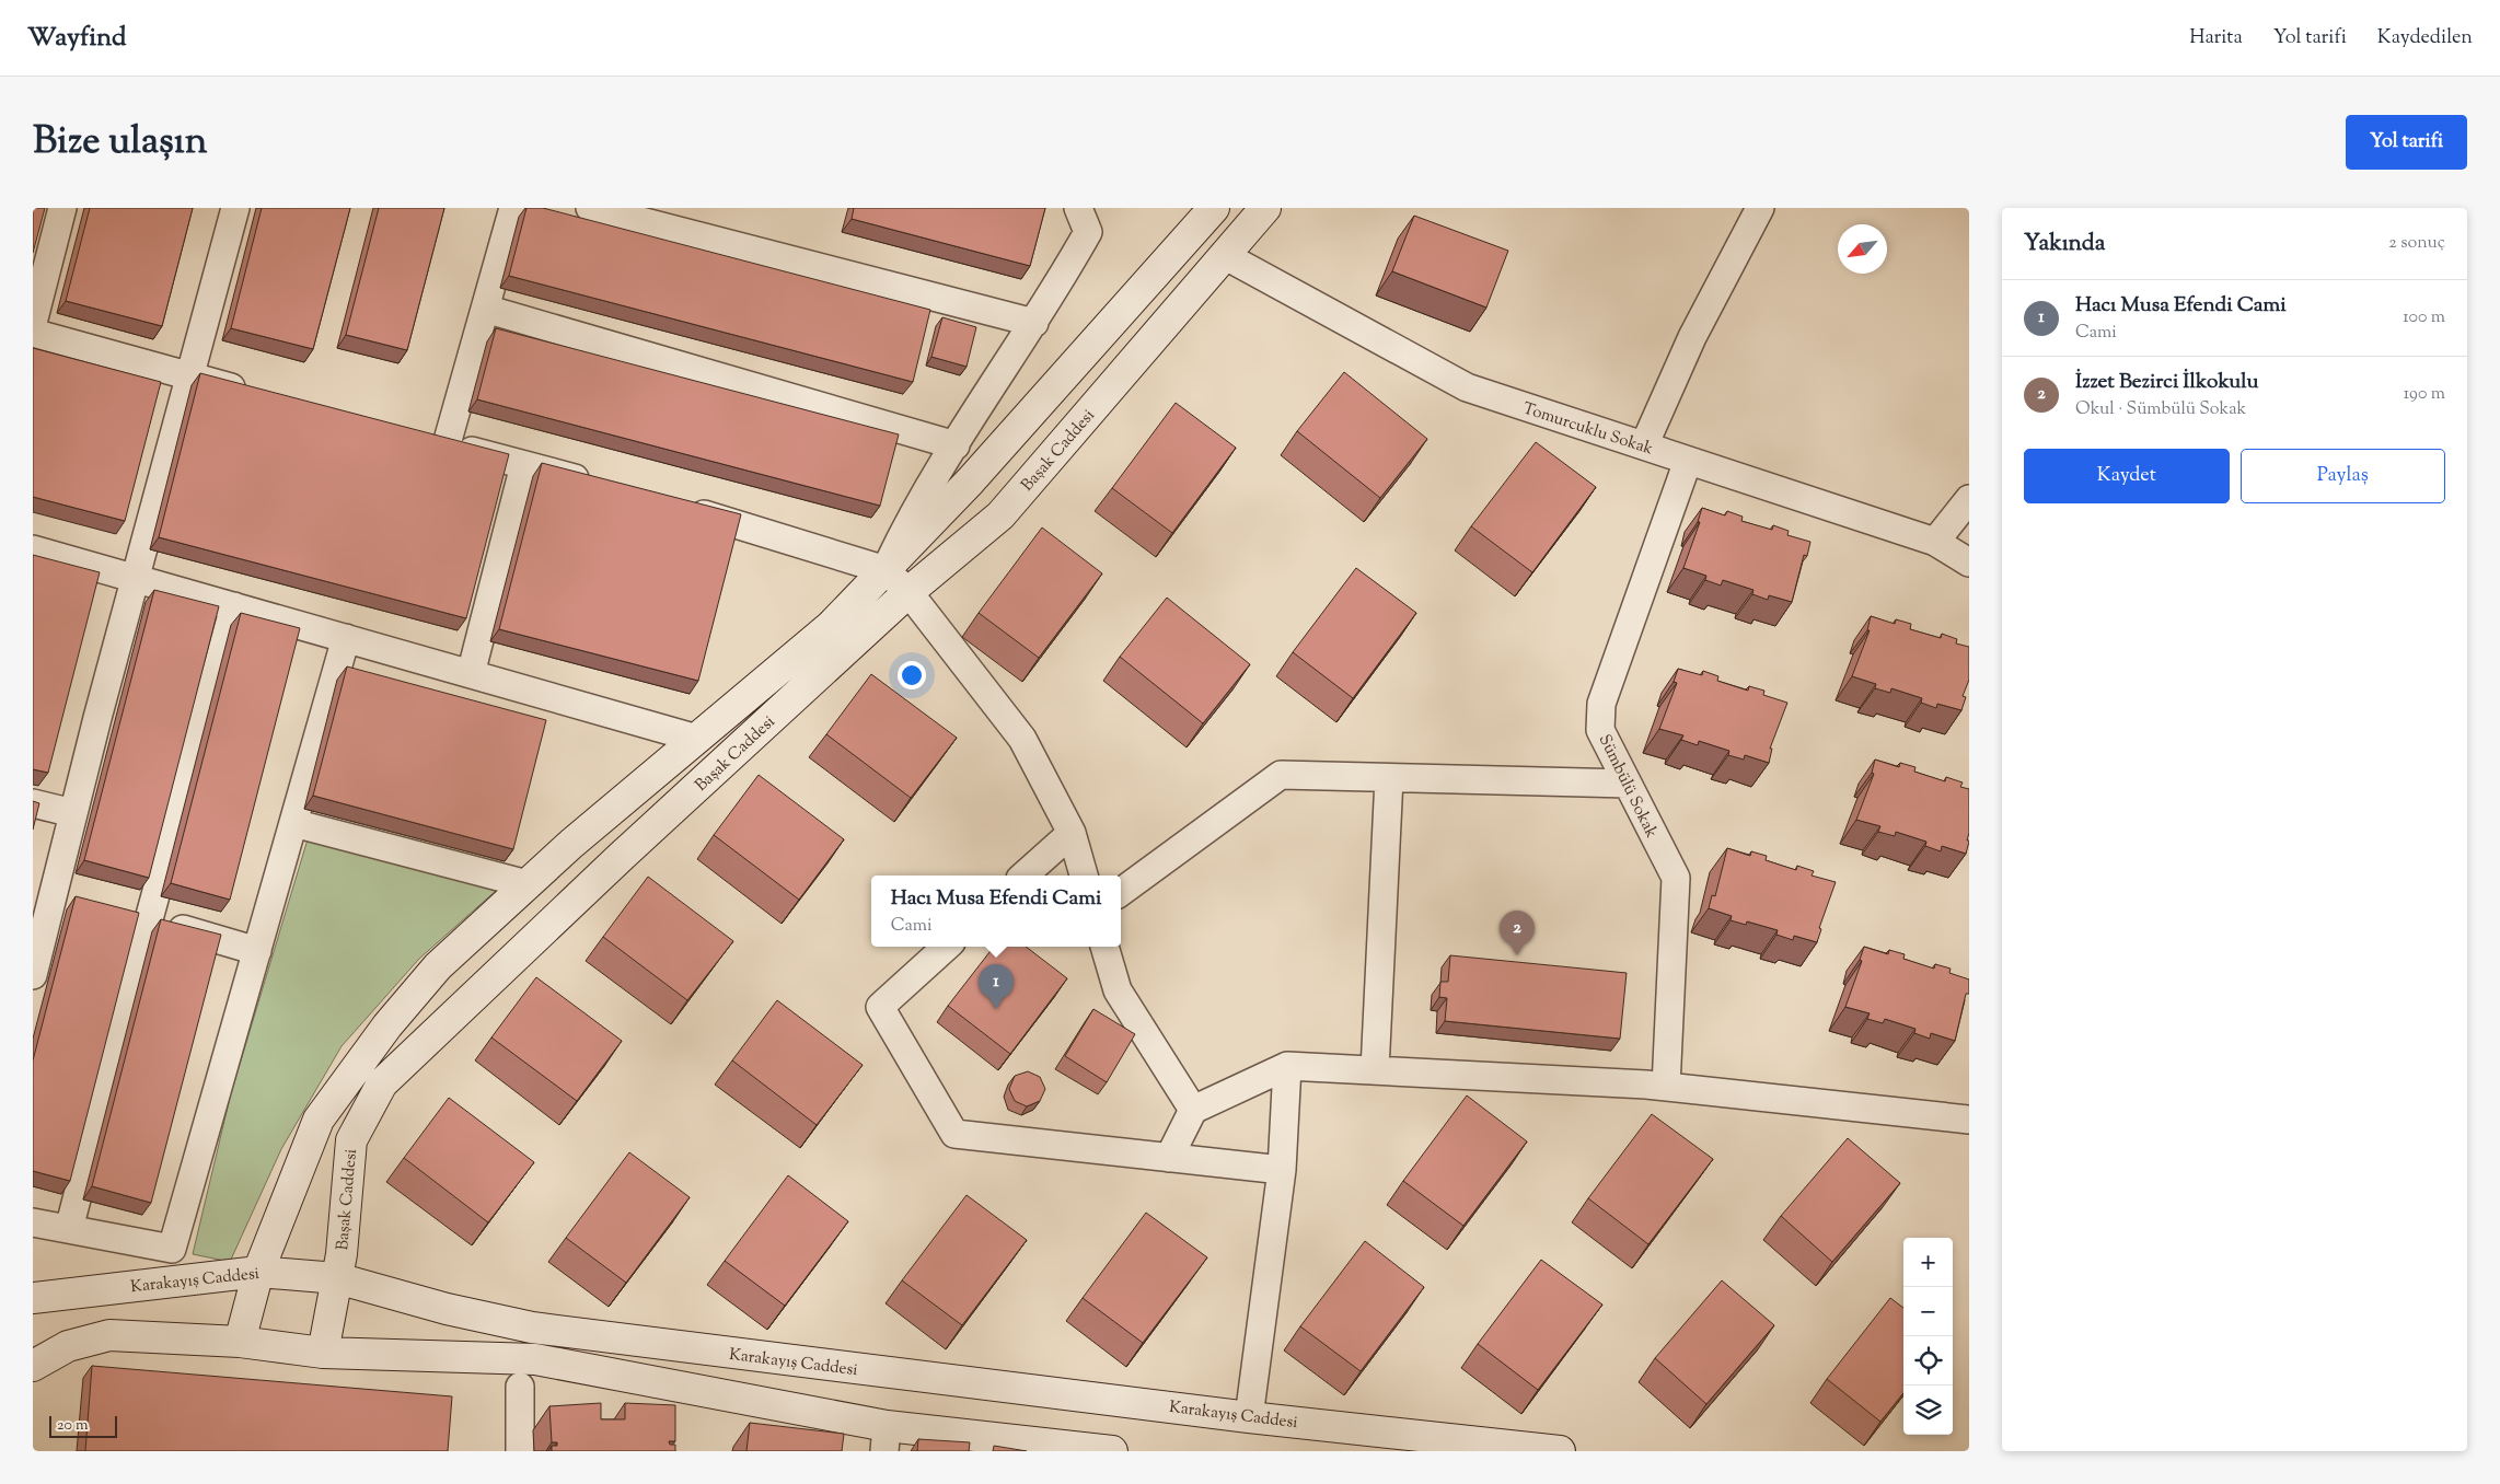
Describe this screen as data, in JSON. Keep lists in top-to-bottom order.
{
  "streets": {
    "street": [
      "Tomurcuklu Sokak",
      "Başak Caddesi",
      "Sümbülü Sokak",
      "Karakayış Caddesi"
    ]
  },
  "crossings": [
    ["Tomurcuklu Sokak", "Başak Caddesi"],
    ["Tomurcuklu Sokak", "Sümbülü Sokak"],
    ["Başak Caddesi", "Karakayış Caddesi"]
  ],
  "scale_bar": "20 m",
  "north": "bottom left",
  "page": {
    "header": "Wayfind",
    "nav": ["Harita", "Yol tarifi", "Kaydedilen"],
    "title": "Bize ulaşın",
    "buttons": [
      "Yol tarifi",
      ["Kaydet", "Paylaş"]
    ],
    "heading": ["Yakında", "2 sonuç"],
    "list": [
      {
        "mark": "1",
        "name": "Hacı Musa Efendi Cami",
        "note": "Cami",
        "value": "100 m"
      },
      {
        "mark": "2",
        "name": "İzzet Bezirci İlkokulu",
        "note": "Okul · Sümbülü Sokak",
        "value": "190 m"
      }
    ],
    "popup": ["Hacı Musa Efendi Cami", "Cami"],
    "pins": ["2", "1"],
    "map_buttons": ["+", "−"],
    "scale": "20 m"
  }
}
